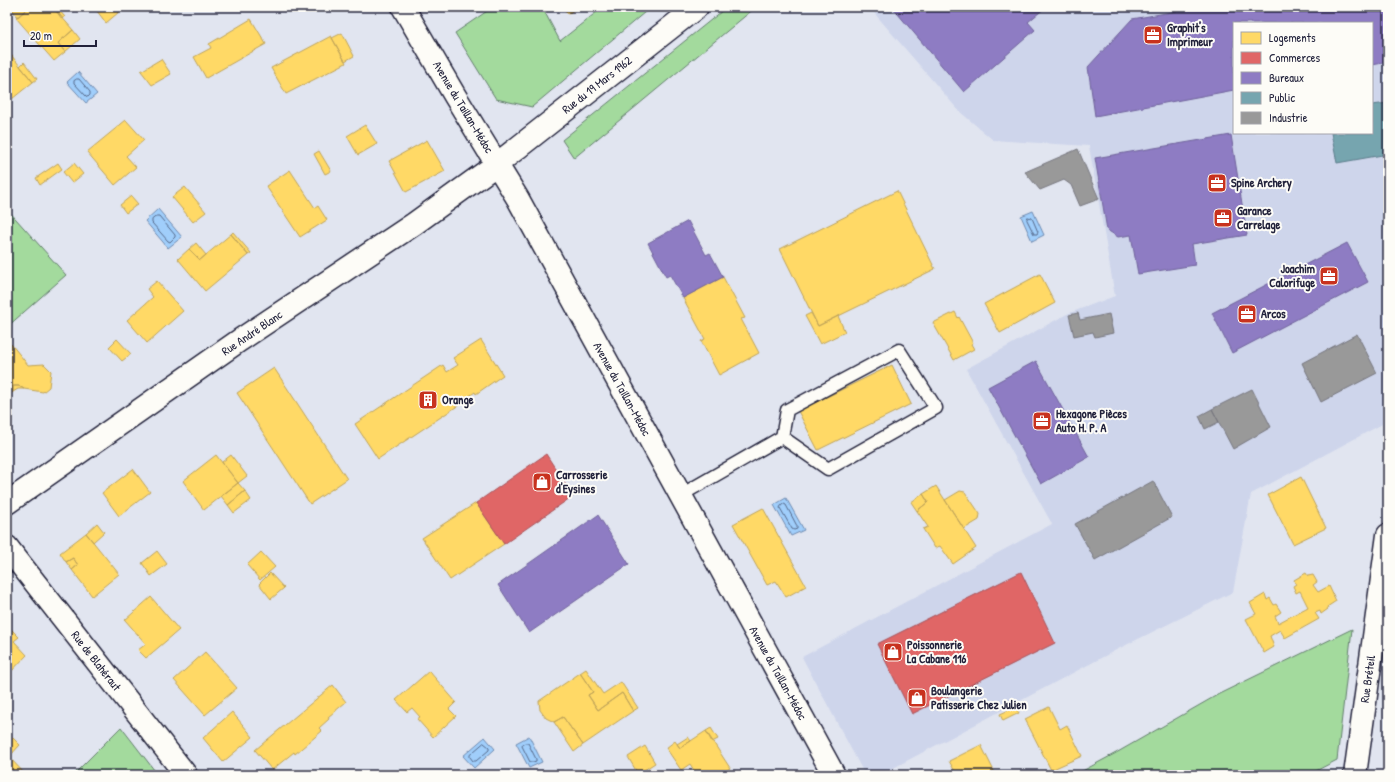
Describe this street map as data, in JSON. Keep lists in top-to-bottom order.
{
  "streets": {
    "street": [
      "Rue du 19 Mars 1962",
      "Avenue du Taillan-Médoc",
      "Rue André Blanc",
      "Rue de Blahéraut",
      "Rue Bréteil"
    ]
  },
  "crossings": [
    ["Rue du 19 Mars 1962", "Avenue du Taillan-Médoc"],
    ["Rue du 19 Mars 1962", "Rue André Blanc"],
    ["Avenue du Taillan-Médoc", "Rue André Blanc"]
  ],
  "places": {
    "office": [
      "Graphit's Imprimeur",
      "Spine Archery",
      "Garance Carrelage",
      "Joachim Calorifuge",
      "Arcos",
      "Hexagone Pièces Auto H. P. A"
    ],
    "building": ["Orange"],
    "shop": ["Carrosserie d'Eysines", "Poissonnerie La Cabane 116", "Boulangerie Patisserie Chez Julien"]
  },
  "legend": [
    "Logements",
    "Commerces",
    "Bureaux",
    "Public",
    "Industrie"
  ],
  "scale_bar": "20 m"
}
